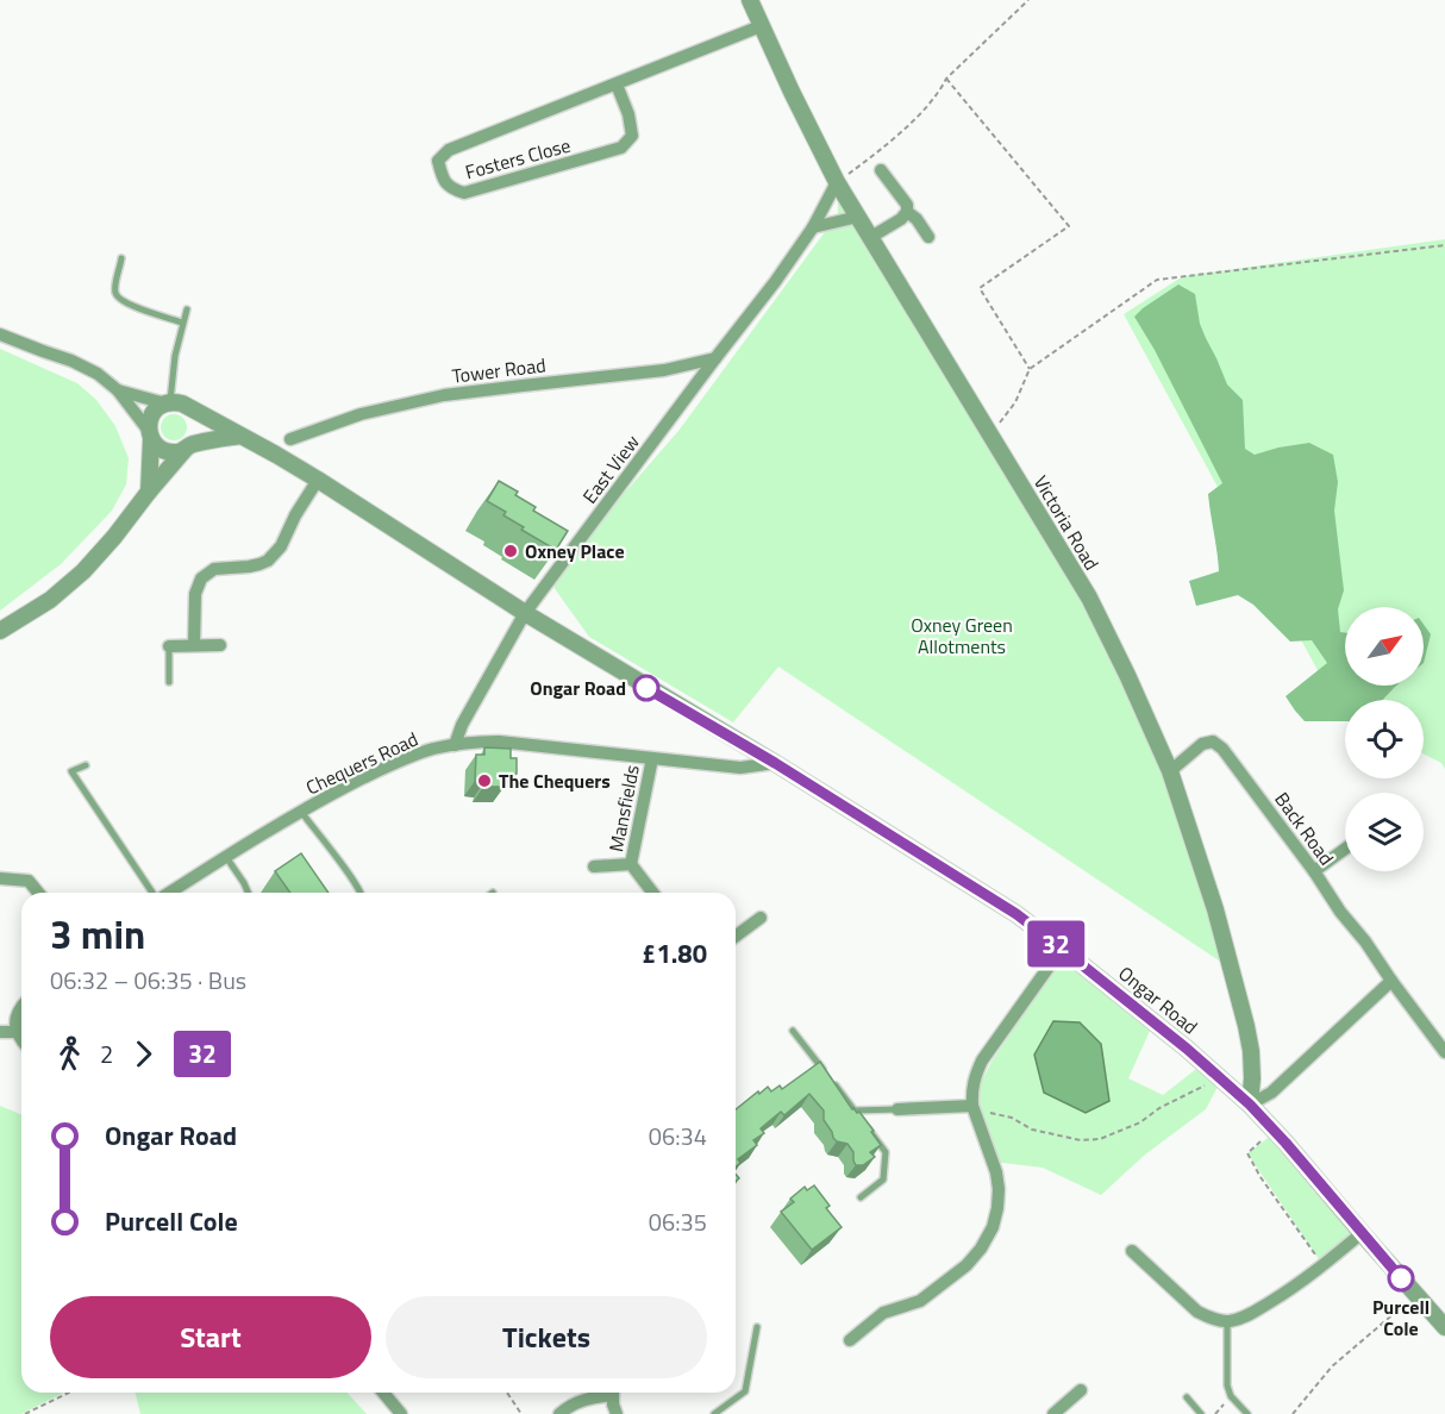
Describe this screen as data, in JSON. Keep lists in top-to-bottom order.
{
  "streets": {
    "street": [
      "Fosters Close",
      "Tower Road",
      "East View",
      "Victoria Road",
      "Chequers Road",
      "Mansfields",
      "Back Road",
      "Ongar Road"
    ]
  },
  "crossings": [
    ["Fosters Close", "Victoria Road"],
    ["Tower Road", "East View"],
    ["East View", "Victoria Road"],
    ["East View", "Chequers Road"],
    ["East View", "Ongar Road"],
    ["Victoria Road", "Back Road"],
    ["Victoria Road", "Ongar Road"],
    ["Chequers Road", "Mansfields"],
    ["Chequers Road", "Ongar Road"]
  ],
  "parks": ["Oxney Green Allotments"],
  "places": [
    "Oxney Place",
    "Ongar Road",
    "The Chequers",
    "Purcell Cole"
  ],
  "lines": ["bus line 32"],
  "north": "top right",
  "page": {
    "on_map": "32",
    "heading": ["3 min", "06:32 – 06:35 · Bus", "£1.80"],
    "legs": ["2", "32"],
    "list": [
      {
        "name": "Ongar Road",
        "value": "06:34"
      },
      {
        "name": "Purcell Cole",
        "value": "06:35"
      }
    ],
    "buttons": ["Start", "Tickets"]
  }
}
